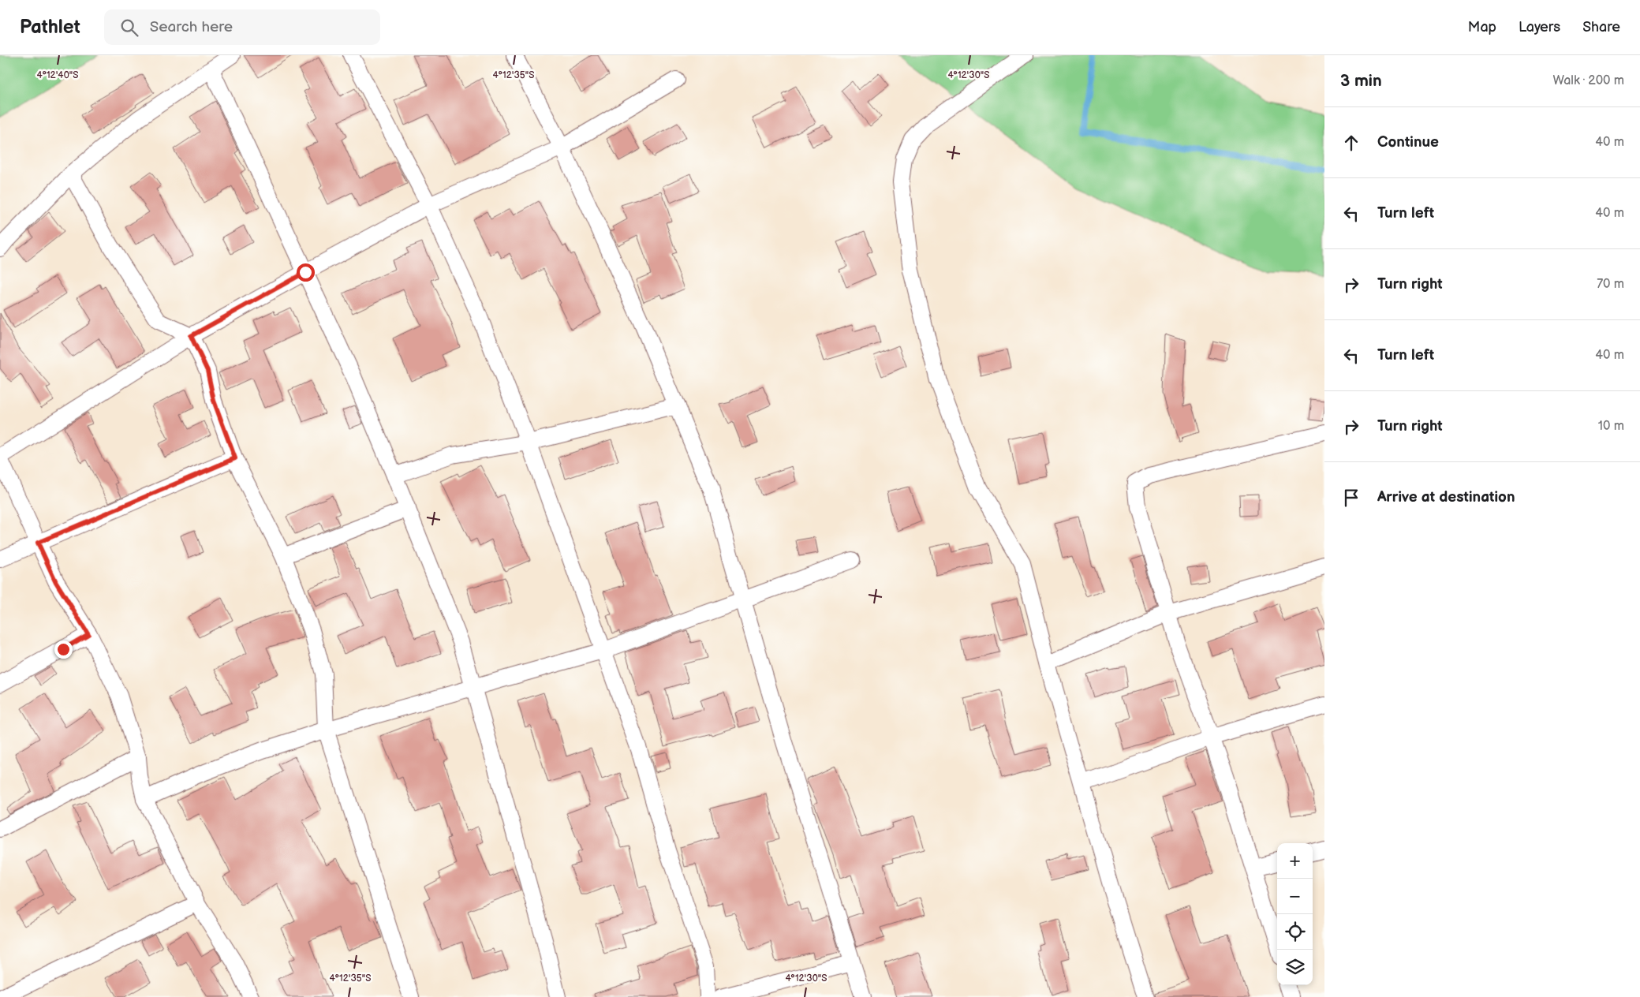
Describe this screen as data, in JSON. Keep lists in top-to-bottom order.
{
  "page": {
    "header": "Pathlet",
    "search": "Search here",
    "nav": ["Map", "Layers", "Share"],
    "heading": ["3 min", "Walk · 200 m"],
    "list": [
      ["Continue", "40 m"],
      ["Turn left", "40 m"],
      ["Turn right", "70 m"],
      ["Turn left", "40 m"],
      ["Turn right", "10 m"],
      "Arrive at destination"
    ],
    "map_buttons": ["+", "−"]
  },
  "coordinates": ["4°12'40\"S", "4°12'35\"S", "4°12'30\"S"]
}
